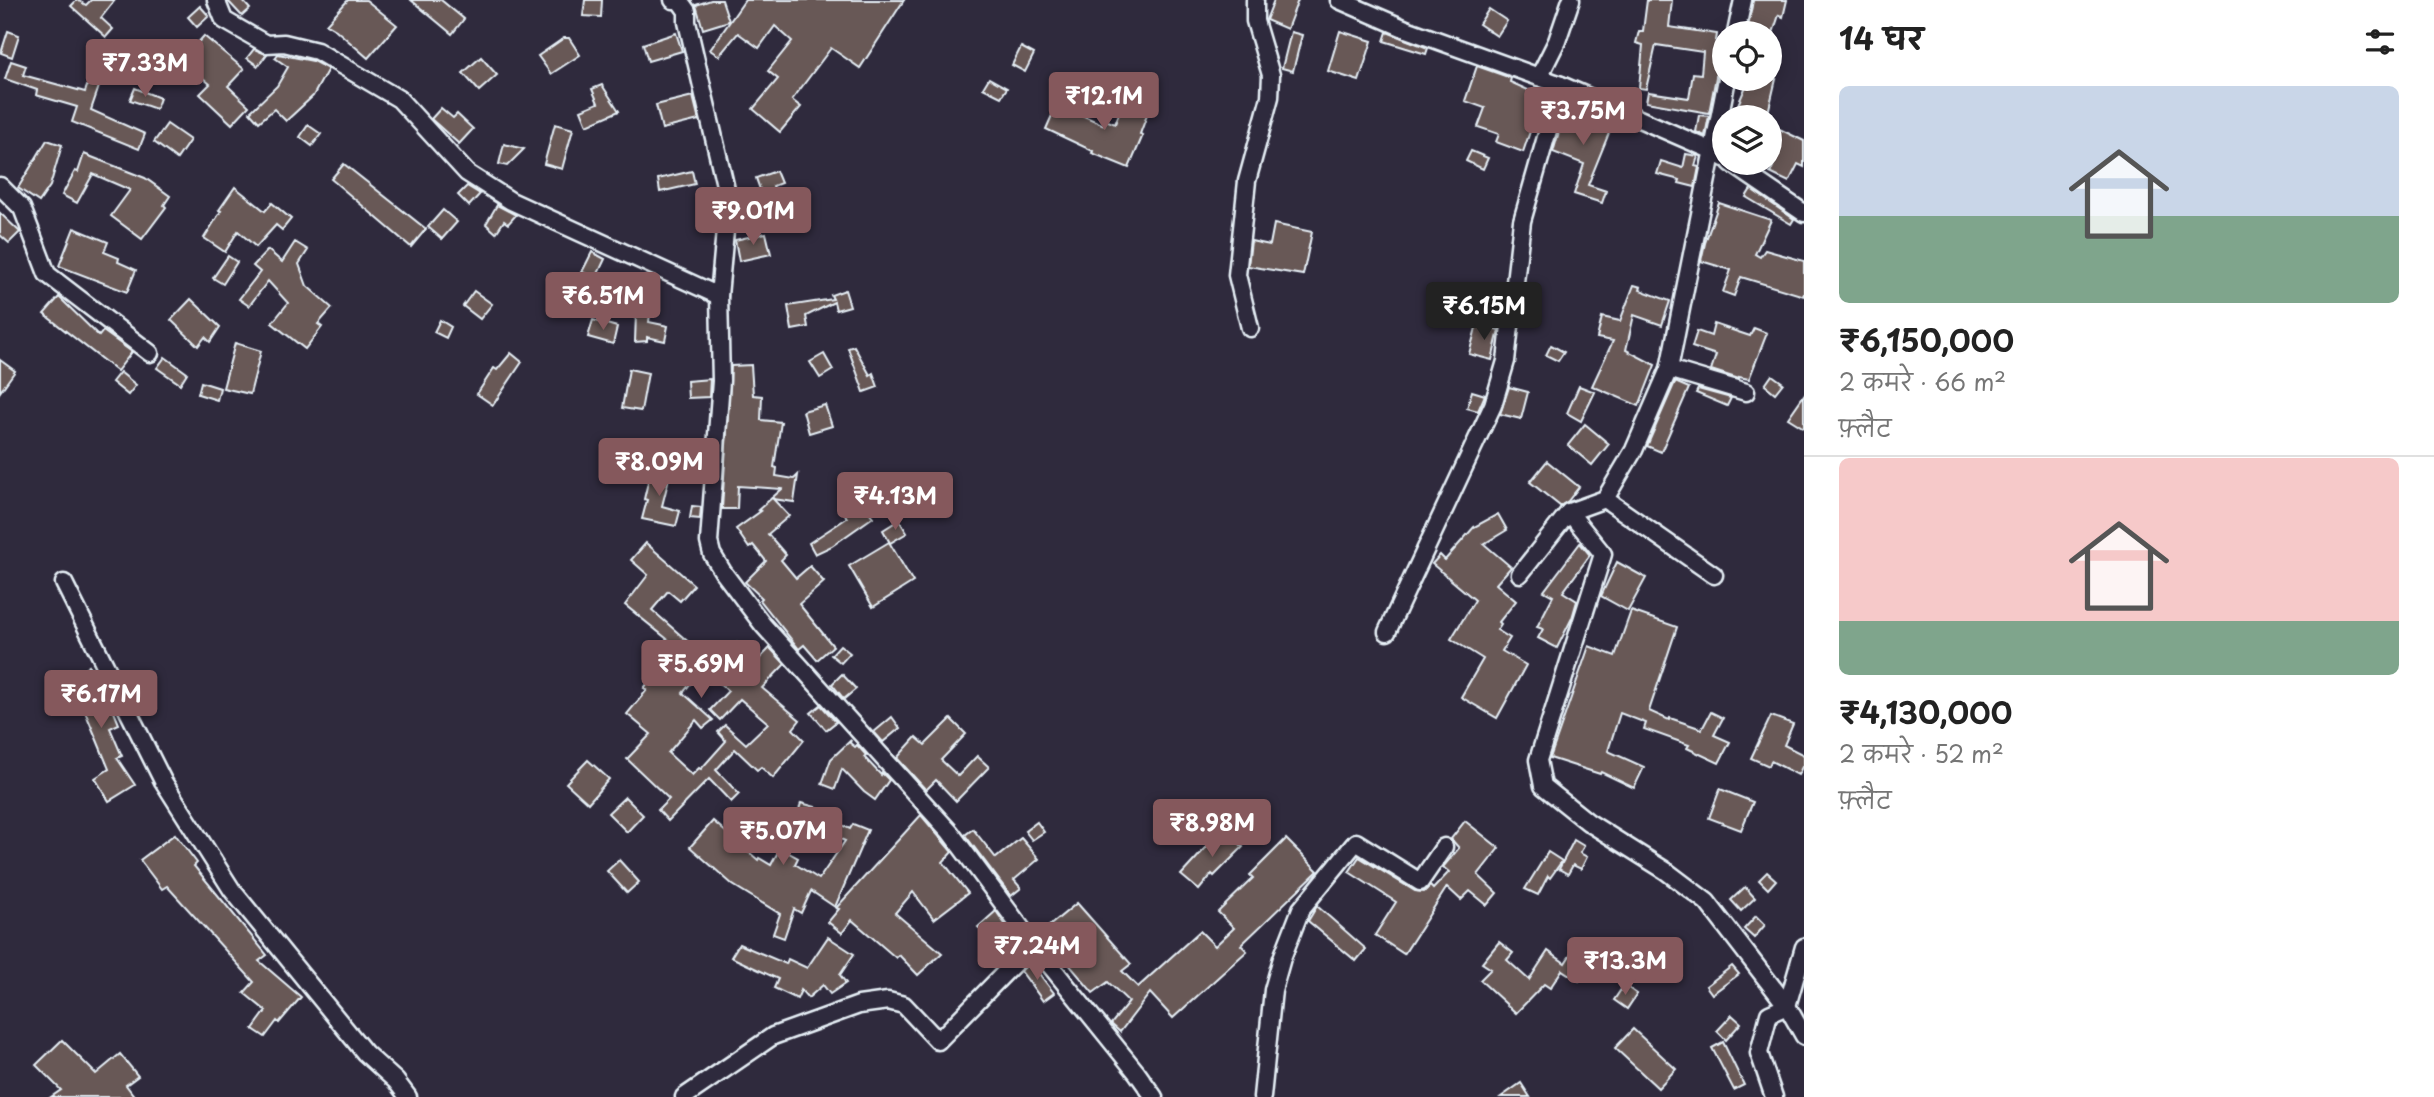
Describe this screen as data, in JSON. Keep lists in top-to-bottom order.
{
  "page": {
    "heading": "14 घर",
    "price": [
      "₹7.33M",
      "₹12.1M",
      "₹3.75M",
      "₹9.01M",
      "₹6.51M",
      "₹6.15M",
      "₹8.09M",
      "₹4.13M",
      "₹5.69M",
      "₹6.17M",
      "₹8.98M",
      "₹5.07M",
      "₹7.24M",
      "₹13.3M"
    ],
    "list": [
      {
        "name": "₹6,150,000",
        "note": "2 कमरे · 66 m² · फ़्लैट"
      },
      {
        "name": "₹4,130,000",
        "note": "2 कमरे · 52 m² · फ़्लैट"
      }
    ]
  }
}
